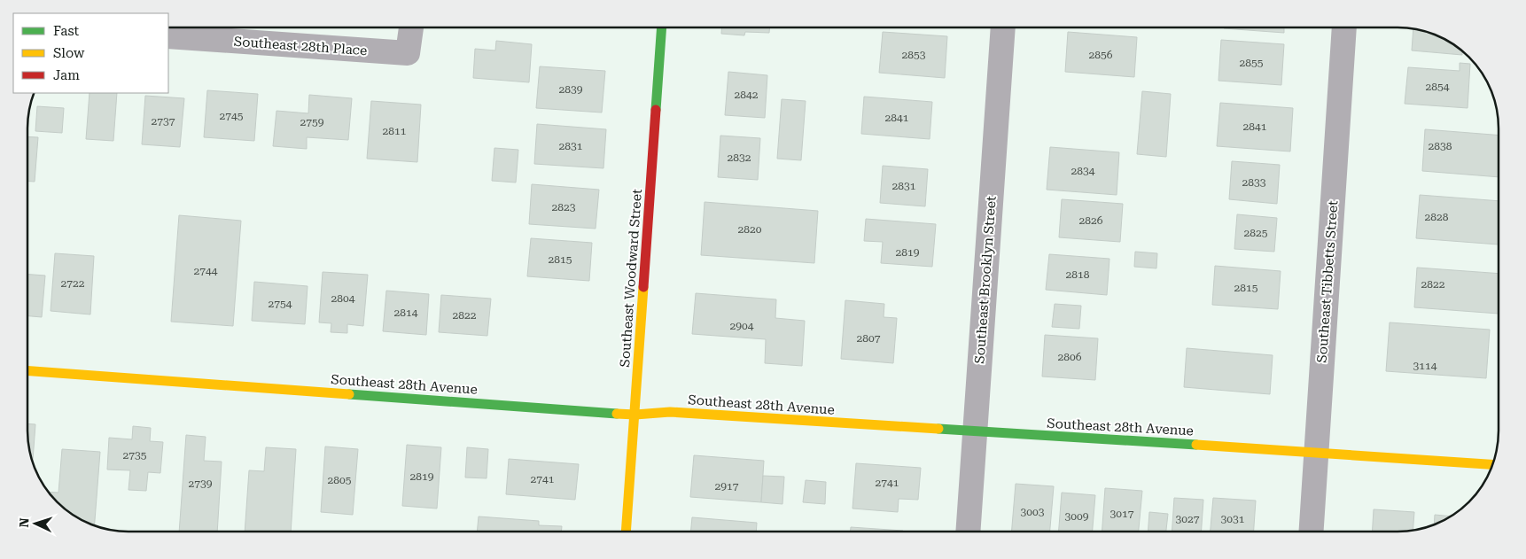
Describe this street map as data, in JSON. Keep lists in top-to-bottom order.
{
  "streets": {
    "street": [
      "Southeast 28th Place",
      "Southeast Woodward Street",
      "Southeast Brooklyn Street",
      "Southeast Tibbetts Street",
      "Southeast 28th Avenue"
    ]
  },
  "crossings": [
    ["Southeast Woodward Street", "Southeast 28th Avenue"],
    ["Southeast Brooklyn Street", "Southeast 28th Avenue"],
    ["Southeast Tibbetts Street", "Southeast 28th Avenue"]
  ],
  "house_numbers": [
    "2853",
    "2856",
    "2855",
    "2854",
    "2839",
    "2842",
    "2745",
    "2841",
    "2737",
    "2759",
    "2841",
    "2811",
    "2831",
    "2838",
    "2832",
    "2834",
    "2833",
    "2831",
    "2823",
    "2828",
    "2826",
    "2820",
    "2825",
    "2819",
    "2815",
    "2744",
    "2818",
    "2722",
    "2822",
    "2815",
    "2804",
    "2754",
    "2814",
    "2822",
    "2904",
    "2807",
    "2806",
    "3114",
    "2735",
    "2819",
    "2741",
    "2805",
    "2741",
    "2739",
    "2917",
    "3003",
    "3017",
    "3009",
    "3027",
    "3031"
  ],
  "legend": ["Fast", "Slow", "Jam"],
  "north": "left"
}
